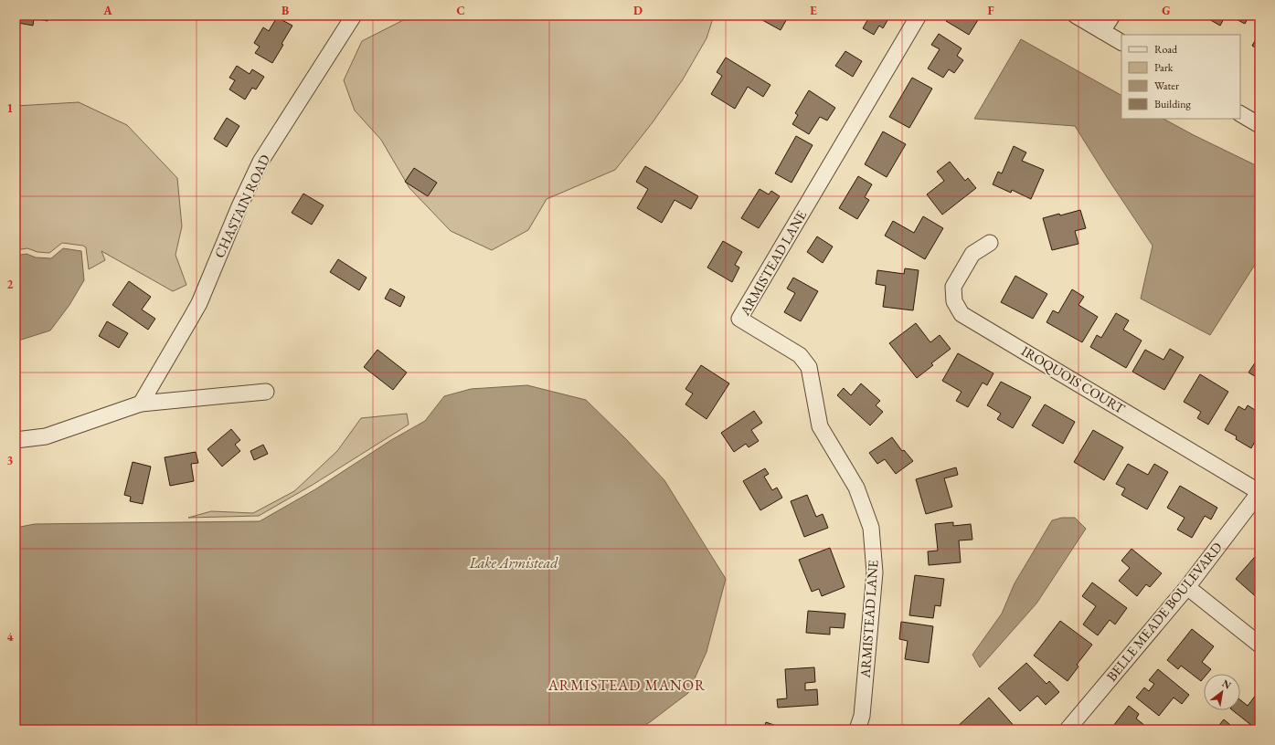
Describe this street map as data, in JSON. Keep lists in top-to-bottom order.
{
  "streets": {
    "street": [
      "CHASTAIN ROAD",
      "ARMISTEAD LANE",
      "IROQUOIS COURT",
      "BELLE MEADE BOULEVARD"
    ]
  },
  "crossings": [
    ["IROQUOIS COURT", "BELLE MEADE BOULEVARD"]
  ],
  "districts": ["ARMISTEAD MANOR"],
  "water": ["Lake Armistead"],
  "legend": [
    "Road",
    "Park",
    "Water",
    "Building"
  ],
  "north": "top right",
  "grid": {
    "columns": [
      "A",
      "B",
      "C",
      "D",
      "E",
      "F",
      "G"
    ],
    "rows": [
      "1",
      "2",
      "3",
      "4"
    ]
  }
}
